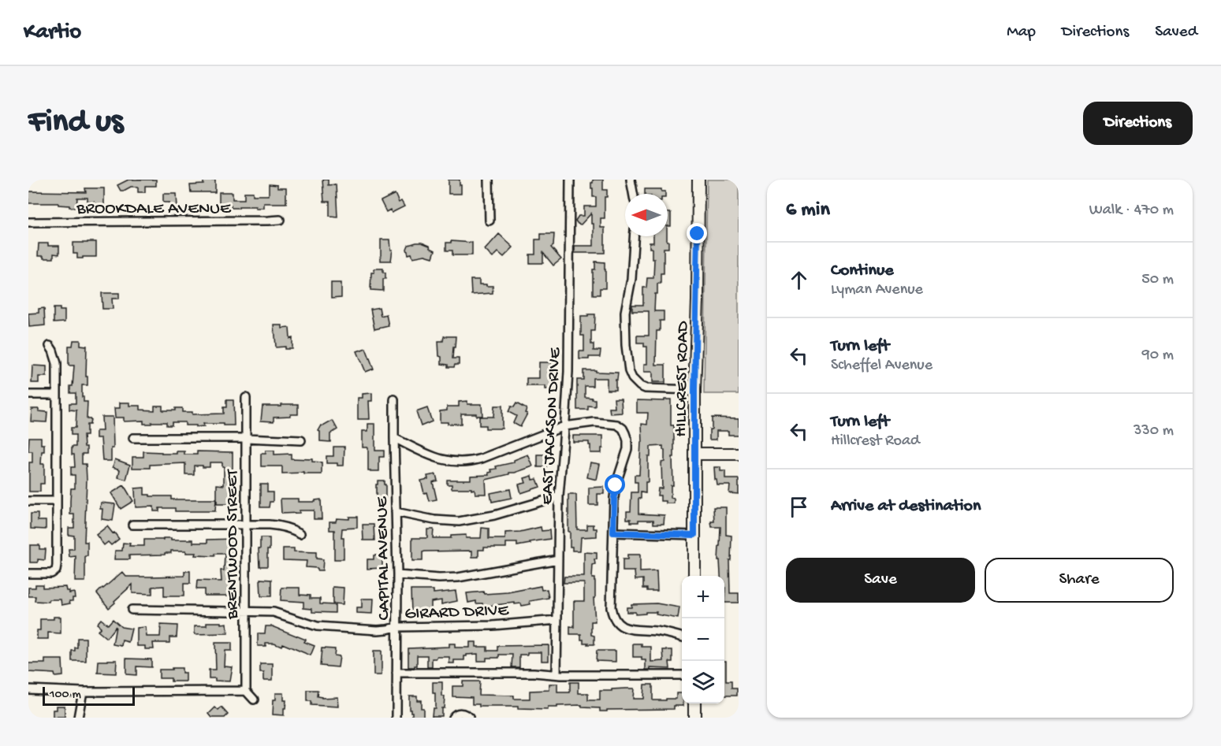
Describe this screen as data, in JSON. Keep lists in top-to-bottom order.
{
  "streets": {
    "street": [
      "BROOKDALE AVENUE",
      "HILLCREST ROAD",
      "EAST JACKSON DRIVE",
      "BRENTWOOD STREET",
      "CAPITAL AVENUE",
      "GIRARD DRIVE"
    ]
  },
  "crossings": [
    ["EAST JACKSON DRIVE", "GIRARD DRIVE"],
    ["BRENTWOOD STREET", "GIRARD DRIVE"],
    ["CAPITAL AVENUE", "GIRARD DRIVE"]
  ],
  "scale_bar": "100 m",
  "north": "left",
  "page": {
    "header": "Kartio",
    "nav": ["Map", "Directions", "Saved"],
    "buttons": [
      "Directions",
      ["Save", "Share"]
    ],
    "title": "Find us",
    "heading": ["6 min", "Walk · 470 m"],
    "list": [
      ["Continue", "Lyman Avenue", "50 m"],
      ["Turn left", "Scheffel Avenue", "90 m"],
      ["Turn left", "Hillcrest Road", "330 m"],
      "Arrive at destination"
    ],
    "map_buttons": ["+", "−"],
    "scale": "100 m"
  }
}
